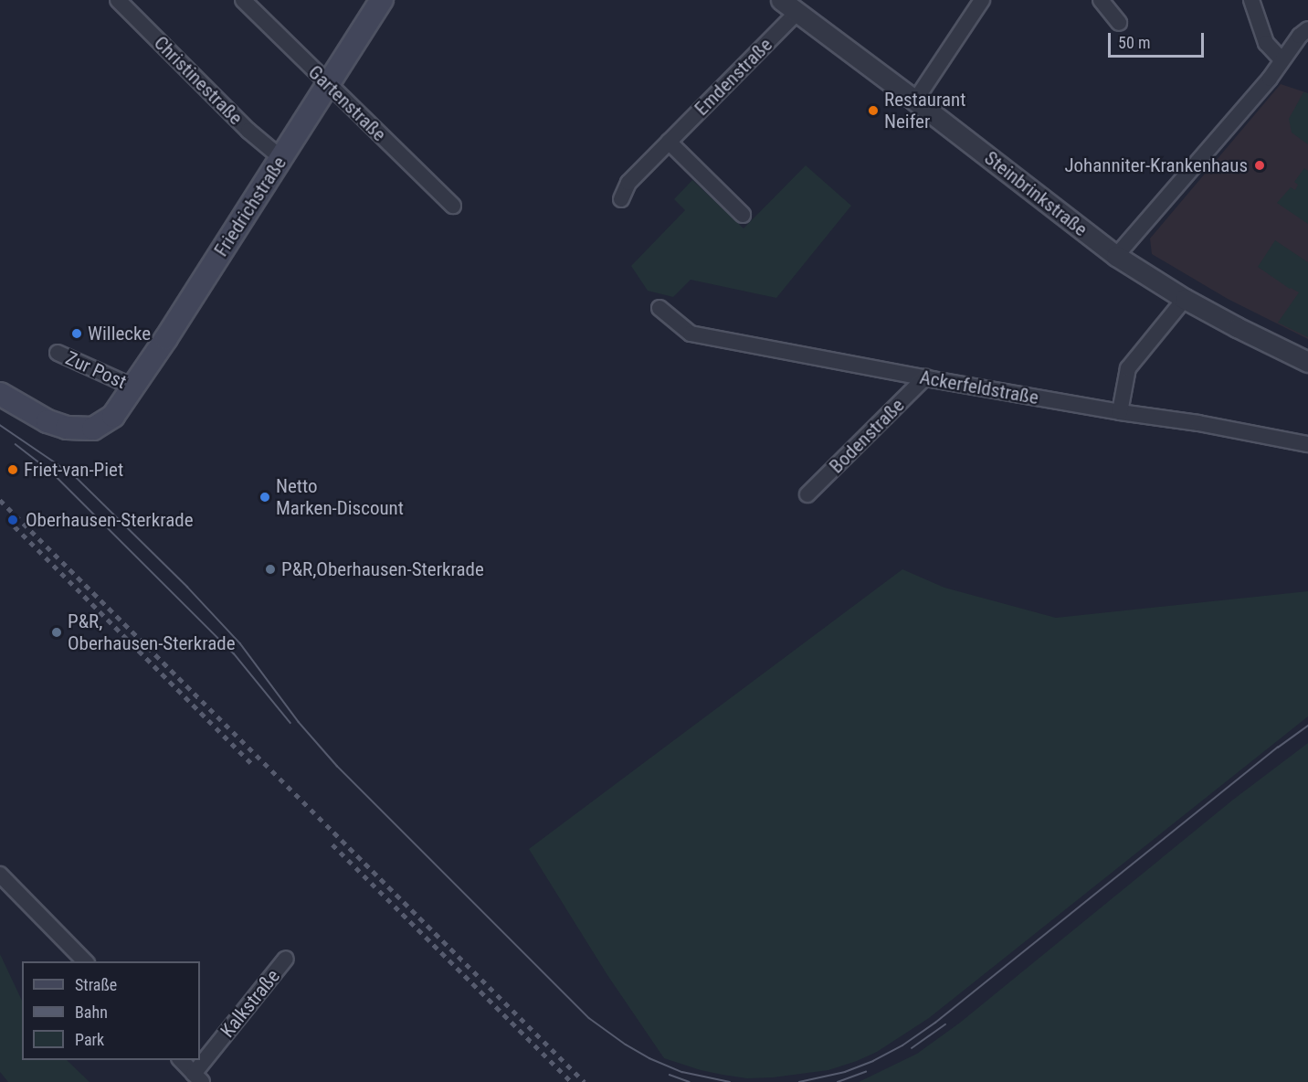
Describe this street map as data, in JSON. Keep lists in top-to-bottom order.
{
  "streets": {
    "main road": ["Friedrichstraße"],
    "street": [
      "Emdenstraße",
      "Christinestraße",
      "Gartenstraße",
      "Steinbrinkstraße",
      "Zur Post",
      "Ackerfeldstraße",
      "Bodenstraße",
      "Kalkstraße"
    ]
  },
  "crossings": [
    ["Emdenstraße", "Steinbrinkstraße"],
    ["Christinestraße", "Friedrichstraße"],
    ["Gartenstraße", "Friedrichstraße"],
    ["Friedrichstraße", "Zur Post"],
    ["Ackerfeldstraße", "Bodenstraße"]
  ],
  "places": [
    "Restaurant Neifer",
    "Johanniter-Krankenhaus",
    "Willecke",
    "Friet-van-Piet",
    "Netto Marken-Discount",
    "Oberhausen-Sterkrade",
    "P&R,Oberhausen-Sterkrade",
    "P&R, Oberhausen-Sterkrade"
  ],
  "legend": ["Straße", "Bahn", "Park"],
  "scale_bar": "50 m"
}
